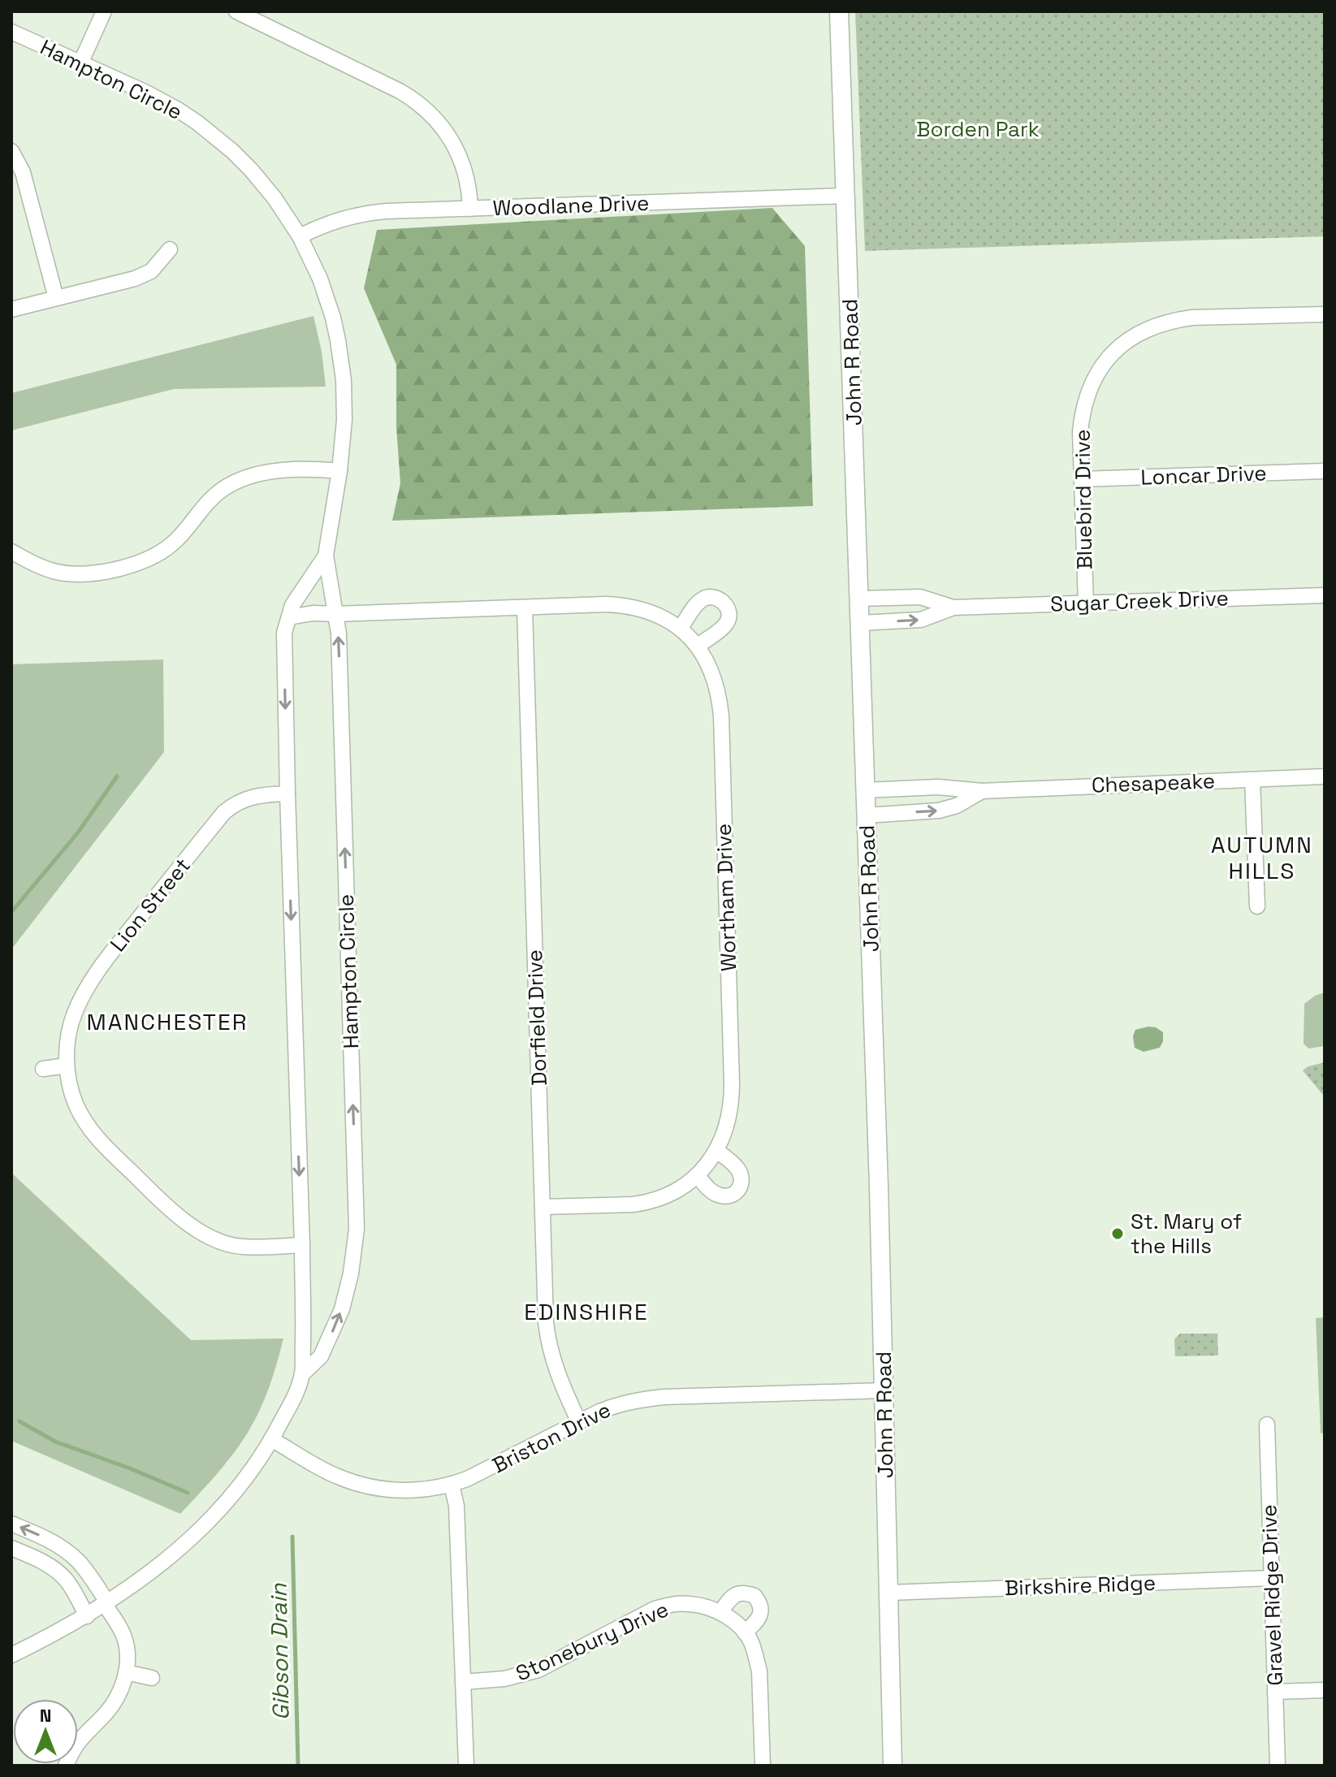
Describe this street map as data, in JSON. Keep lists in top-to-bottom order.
{
  "streets": {
    "main road": ["John R Road"],
    "street": [
      "Hampton Circle",
      "Woodlane Drive",
      "Loncar Drive",
      "Bluebird Drive",
      "Sugar Creek Drive",
      "Chesapeake",
      "Wortham Drive",
      "Lion Street",
      "Dorfield Drive",
      "Briston Drive",
      "Birkshire Ridge",
      "Gravel Ridge Drive",
      "Stonebury Drive"
    ]
  },
  "crossings": [
    ["Hampton Circle", "Woodlane Drive"],
    ["Hampton Circle", "Wortham Drive"],
    ["Hampton Circle", "Lion Street"],
    ["Hampton Circle", "Briston Drive"],
    ["Woodlane Drive", "John R Road"],
    ["John R Road", "Sugar Creek Drive"],
    ["John R Road", "Chesapeake"],
    ["John R Road", "Briston Drive"],
    ["John R Road", "Birkshire Ridge"],
    ["Loncar Drive", "Bluebird Drive"],
    ["Bluebird Drive", "Sugar Creek Drive"],
    ["Wortham Drive", "Dorfield Drive"],
    ["Dorfield Drive", "Briston Drive"],
    ["Birkshire Ridge", "Gravel Ridge Drive"]
  ],
  "districts": ["AUTUMN HILLS", "MANCHESTER", "EDINSHIRE"],
  "water": ["Gibson Drain"],
  "parks": ["Borden Park"],
  "places": ["St. Mary of the Hills"],
  "north": "top"
}
